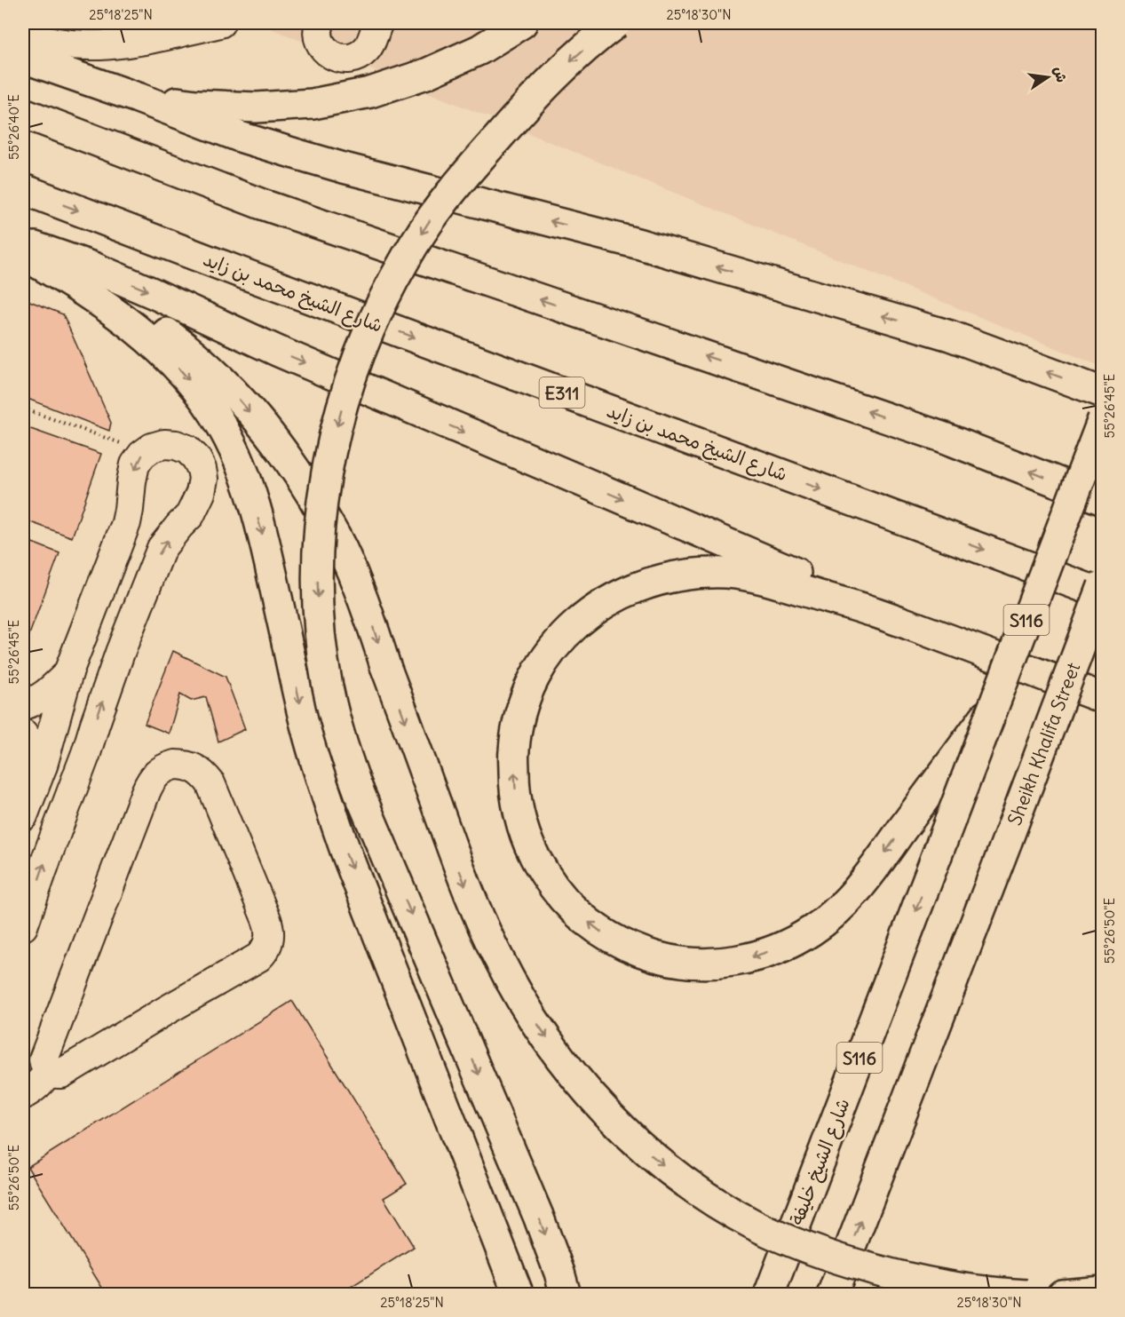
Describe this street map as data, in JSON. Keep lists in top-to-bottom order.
{
  "streets": {
    "highway": [
      "شارع الشيخ محمد بن زايد",
      "E311",
      "S116",
      "Sheikh Khalifa Street",
      "شارع الشيخ خليفة"
    ]
  },
  "crossings": [
    ["S116", "شارع الشيخ خليفة"]
  ],
  "one_way": ["Sheikh Khalifa Street", "شارع الشيخ خليفة"],
  "north": "right",
  "coordinates": [
    "25°18'25\"N",
    "25°18'30\"N",
    "55°26'40\"E",
    "55°26'45\"E",
    "55°26'50\"E"
  ]
}
